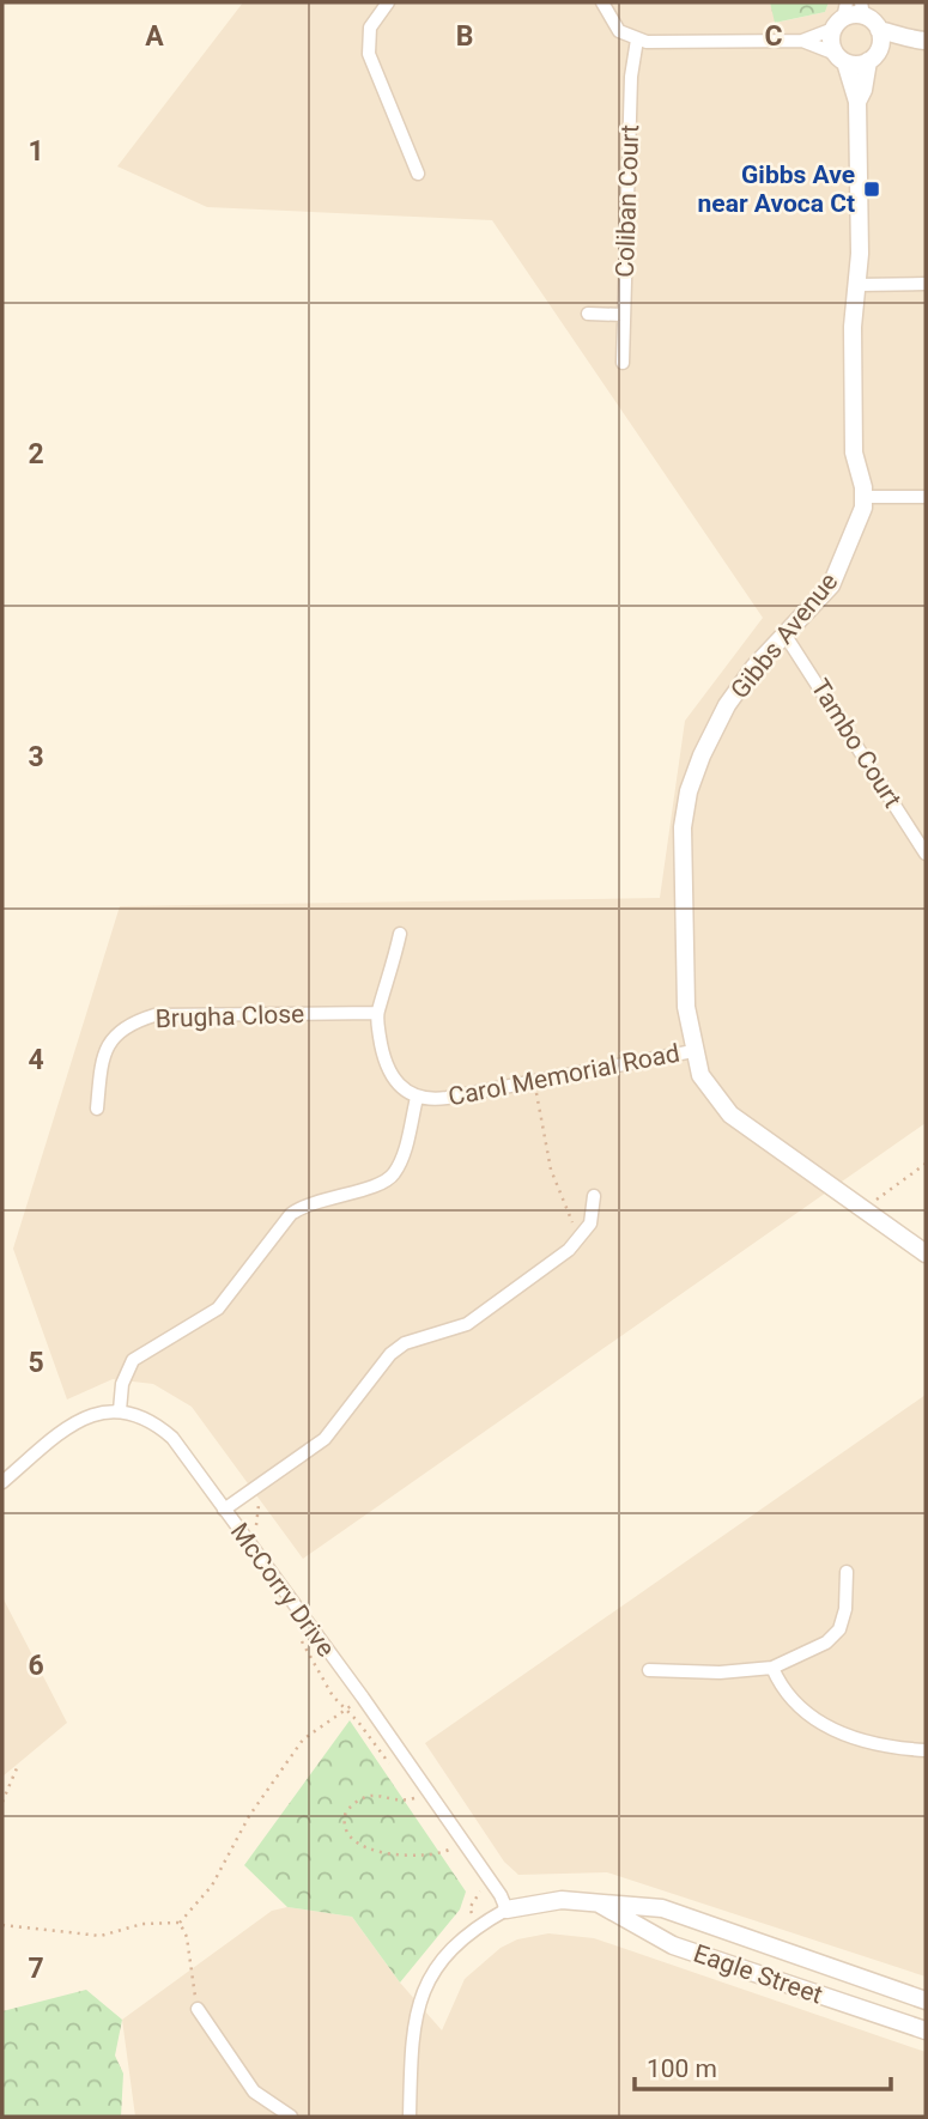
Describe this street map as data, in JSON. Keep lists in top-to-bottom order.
{
  "streets": {
    "street": [
      "Coliban Court",
      "Gibbs Avenue",
      "Tambo Court",
      "Brugha Close",
      "Carol Memorial Road",
      "McCorry Drive",
      "Eagle Street"
    ]
  },
  "crossings": [
    ["Gibbs Avenue", "Tambo Court"],
    ["Gibbs Avenue", "Carol Memorial Road"],
    ["Brugha Close", "Carol Memorial Road"],
    ["McCorry Drive", "Eagle Street"]
  ],
  "places": {
    "transit": ["Gibbs Ave near Avoca Ct"]
  },
  "scale_bar": "100 m",
  "grid": {
    "columns": ["A", "B", "C"],
    "rows": [
      "1",
      "2",
      "3",
      "4",
      "5",
      "6",
      "7"
    ]
  }
}
